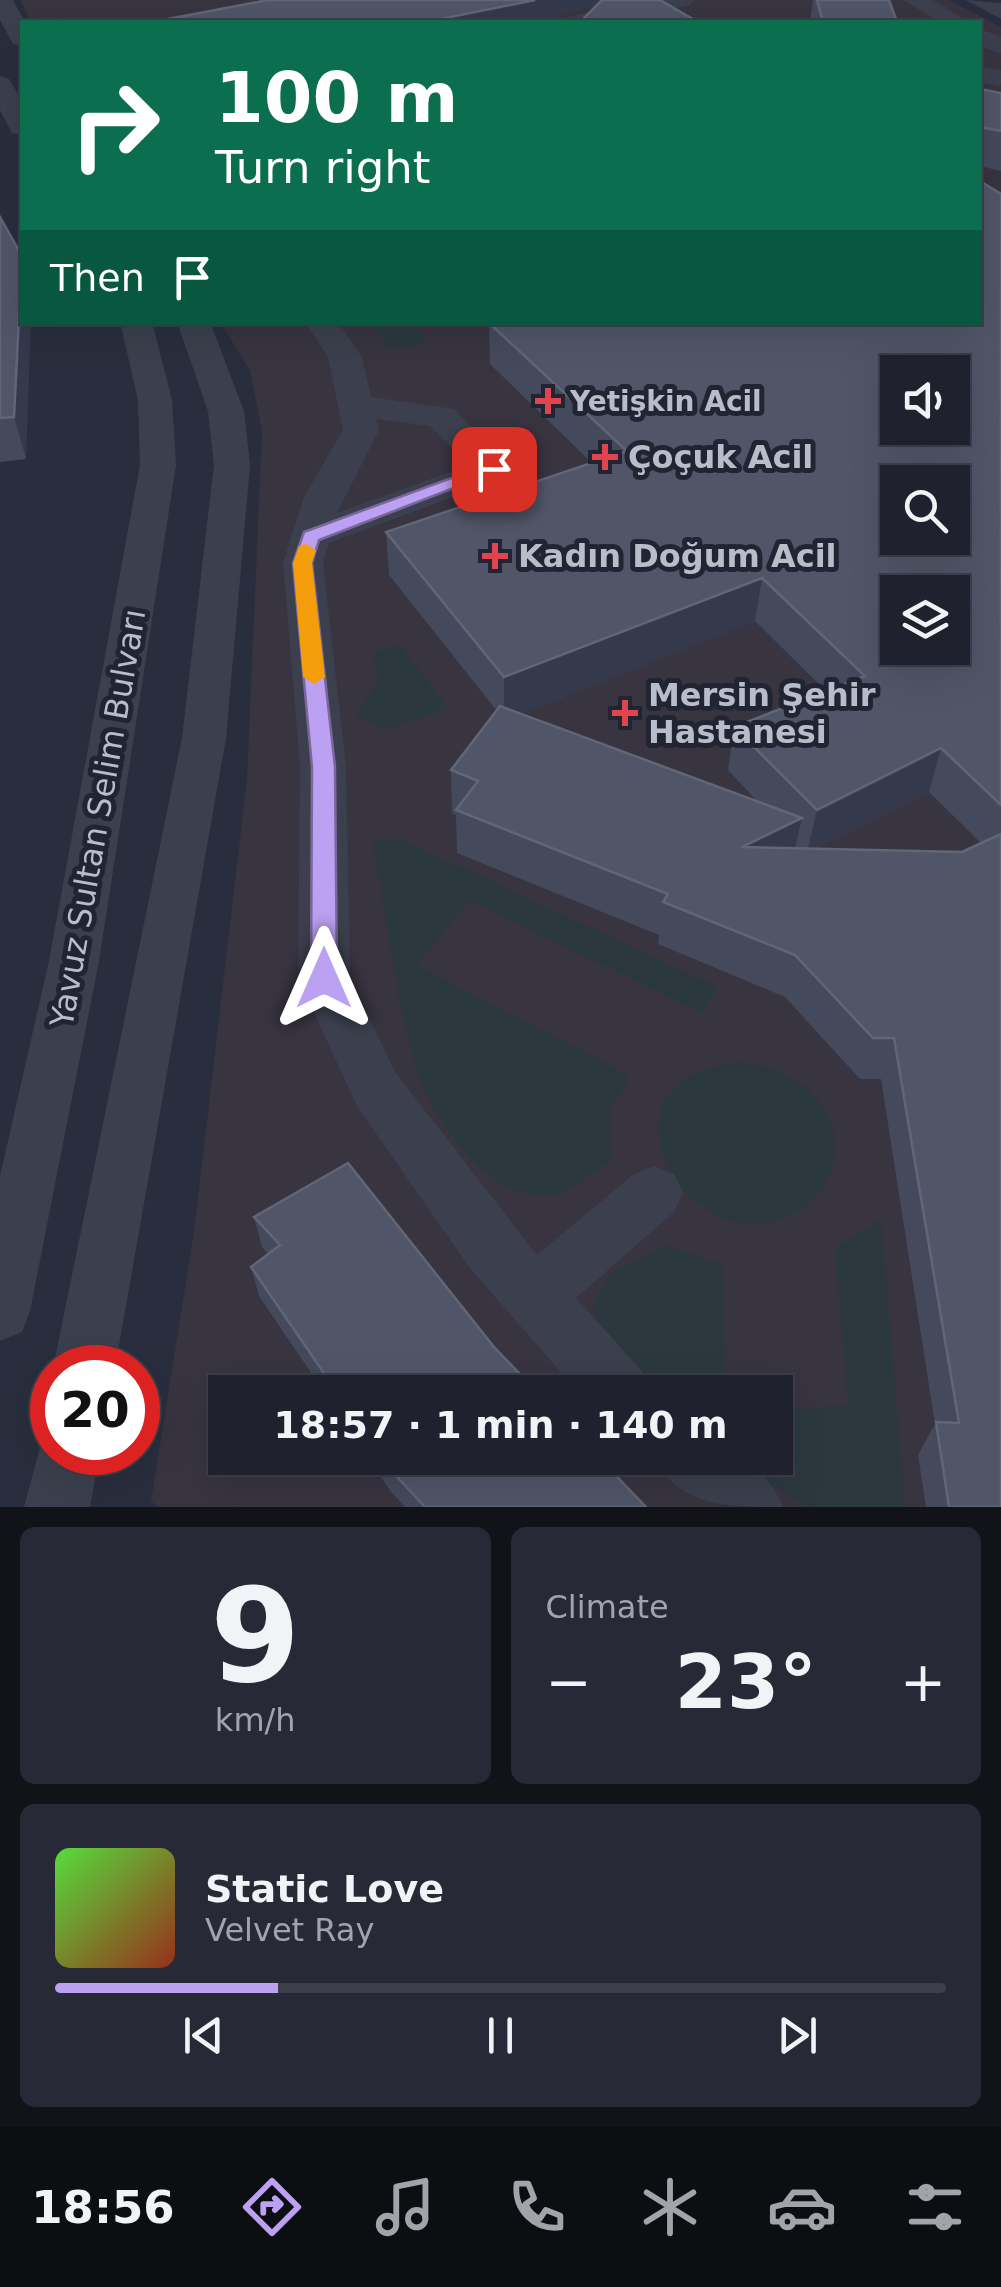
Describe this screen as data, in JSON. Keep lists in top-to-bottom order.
{
  "streets": {
    "street": ["Yavuz Sultan Selim Bulvarı"]
  },
  "places": {
    "health": [
      "Yetişkin Acil",
      "Çoçuk Acil",
      "Kadın Doğum Acil",
      "Mersin Şehir Hastanesi"
    ]
  },
  "page": {
    "turn": ["100 m", "Turn right"],
    "then": "Then",
    "limit": "20",
    "trip": "18:57 · 1 min · 140 m",
    "tile": [
      ["9", "km/h"],
      "Climate"
    ],
    "heat": ["−", "23°", "+"],
    "song": ["Static Love", "Velvet Ray"],
    "tabs": "18:56"
  }
}
